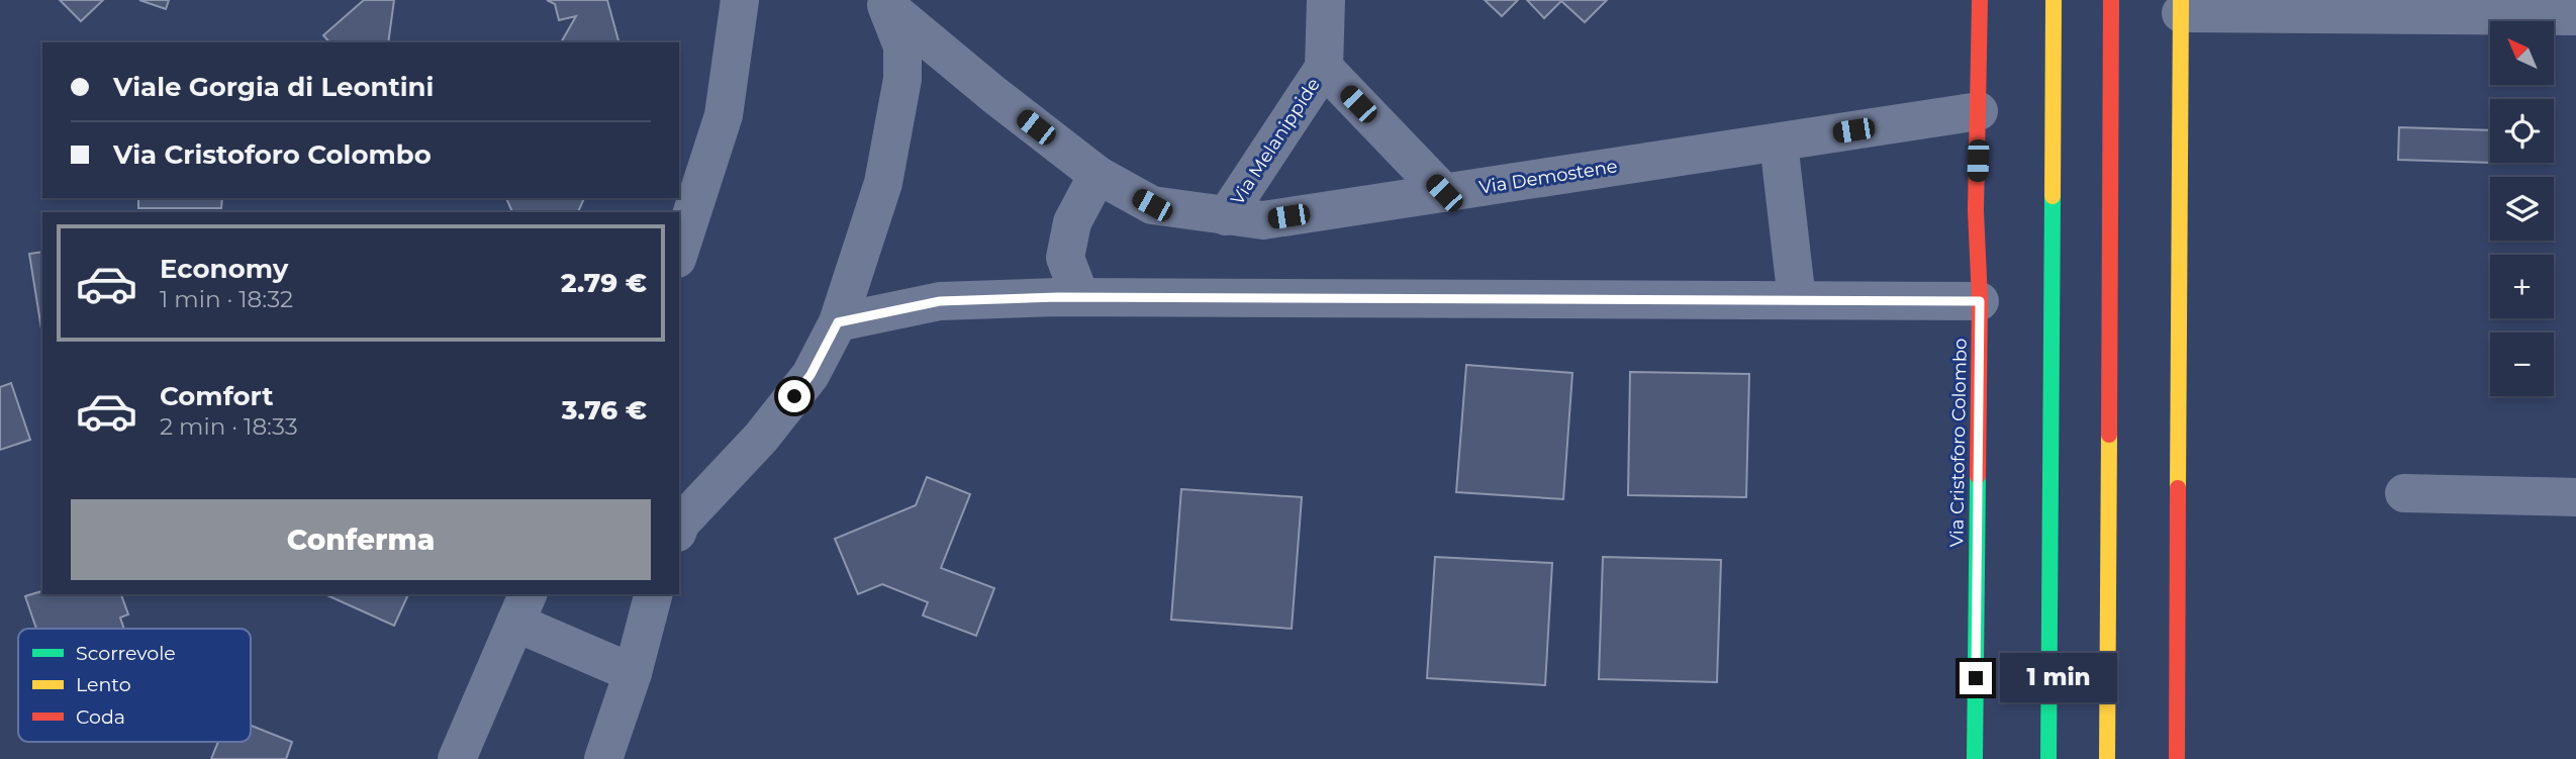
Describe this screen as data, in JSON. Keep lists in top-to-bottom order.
{
  "streets": {
    "street": ["Via Melanippide", "Via Demostene", "Via Cristoforo Colombo"]
  },
  "crossings": [
    ["Via Melanippide", "Via Demostene"],
    ["Via Demostene", "Via Cristoforo Colombo"]
  ],
  "legend": ["Scorrevole", "Lento", "Coda"],
  "north": "top left",
  "page": {
    "map_buttons": ["+", "−"],
    "banner": ["Viale Gorgia di Leontini", "Via Cristoforo Colombo"],
    "list": [
      {
        "name": "Economy",
        "note": "1 min · 18:32",
        "value": "2.79 €"
      },
      {
        "name": "Comfort",
        "note": "2 min · 18:33",
        "value": "3.76 €"
      }
    ],
    "buttons": "Conferma",
    "bubble": "1 min"
  }
}
